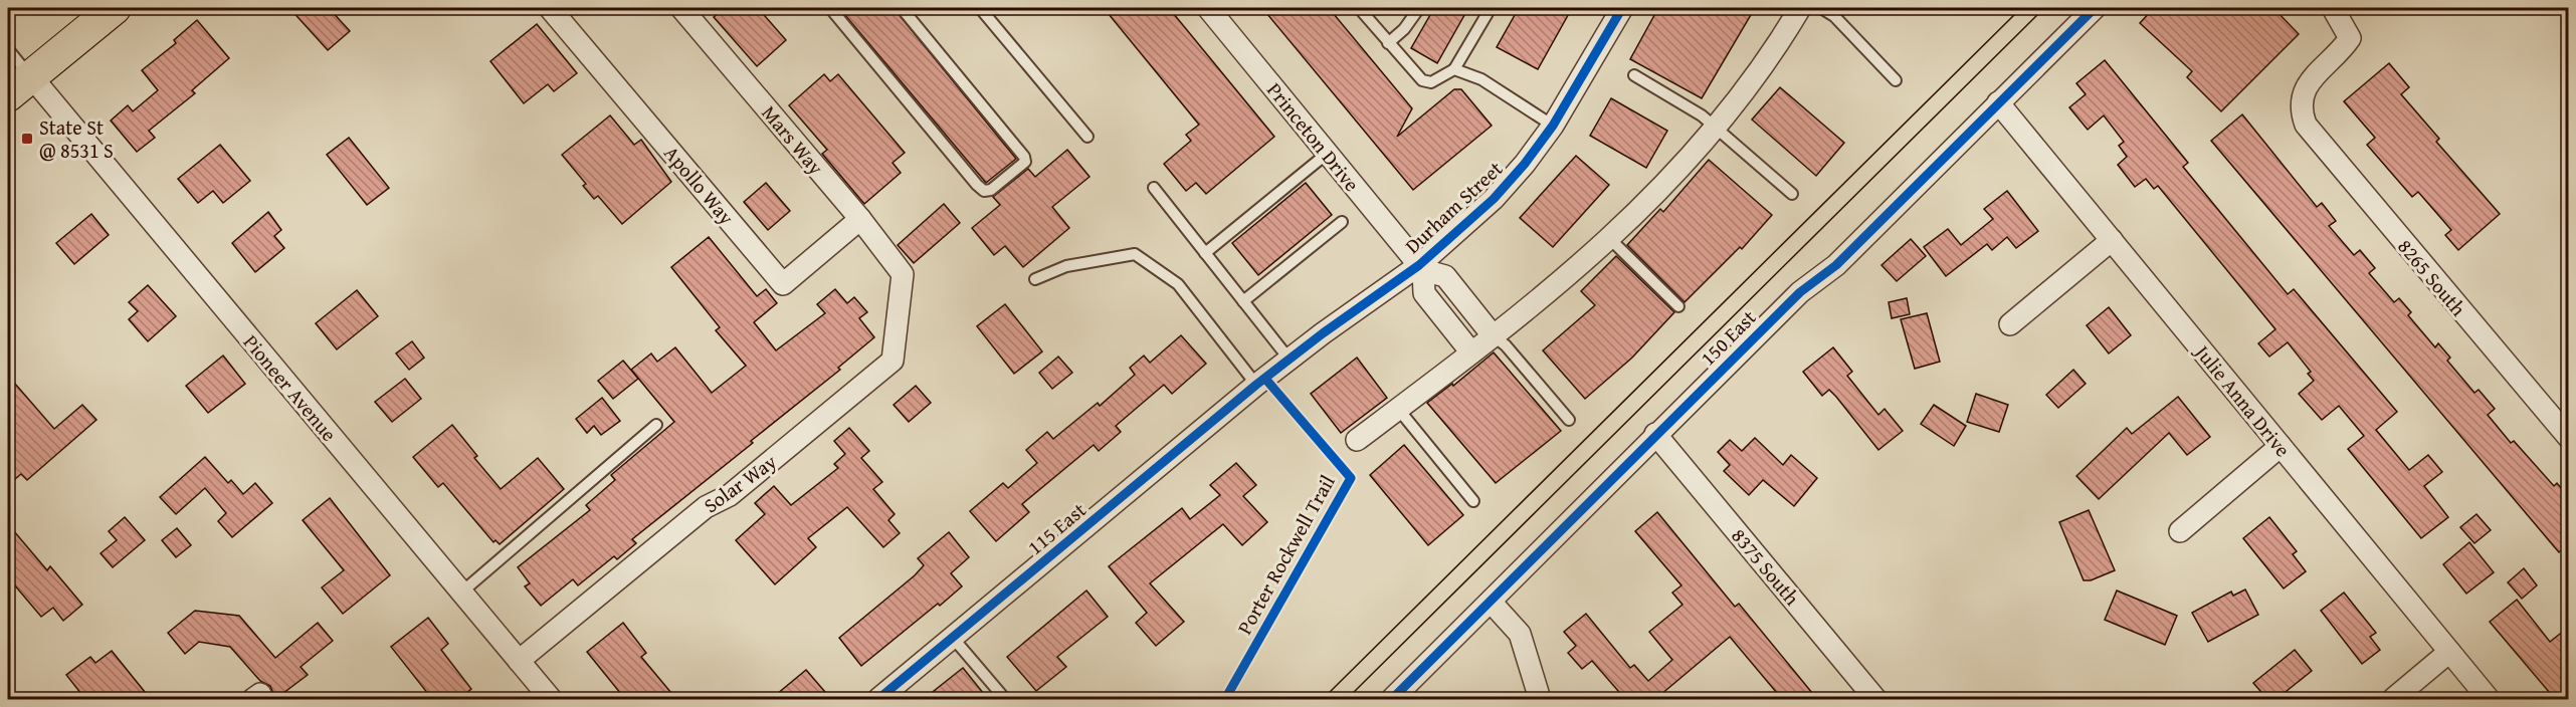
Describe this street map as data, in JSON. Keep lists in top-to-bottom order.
{
  "streets": {
    "street": [
      "Princeton Drive",
      "Mars Way",
      "Apollo Way",
      "Durham Street",
      "8265 South",
      "150 East",
      "Pioneer Avenue",
      "Julie Anna Drive",
      "Solar Way",
      "115 East",
      "8375 South"
    ],
    "cycle path": ["Porter Rockwell Trail"]
  },
  "crossings": [
    ["Princeton Drive", "Durham Street"],
    ["Mars Way", "Apollo Way"],
    ["Mars Way", "Solar Way"],
    ["Durham Street", "115 East"],
    ["150 East", "Julie Anna Drive"],
    ["150 East", "8375 South"],
    ["Pioneer Avenue", "Solar Way"]
  ],
  "places": {
    "transit": ["State St @ 8531 S"]
  }
}
